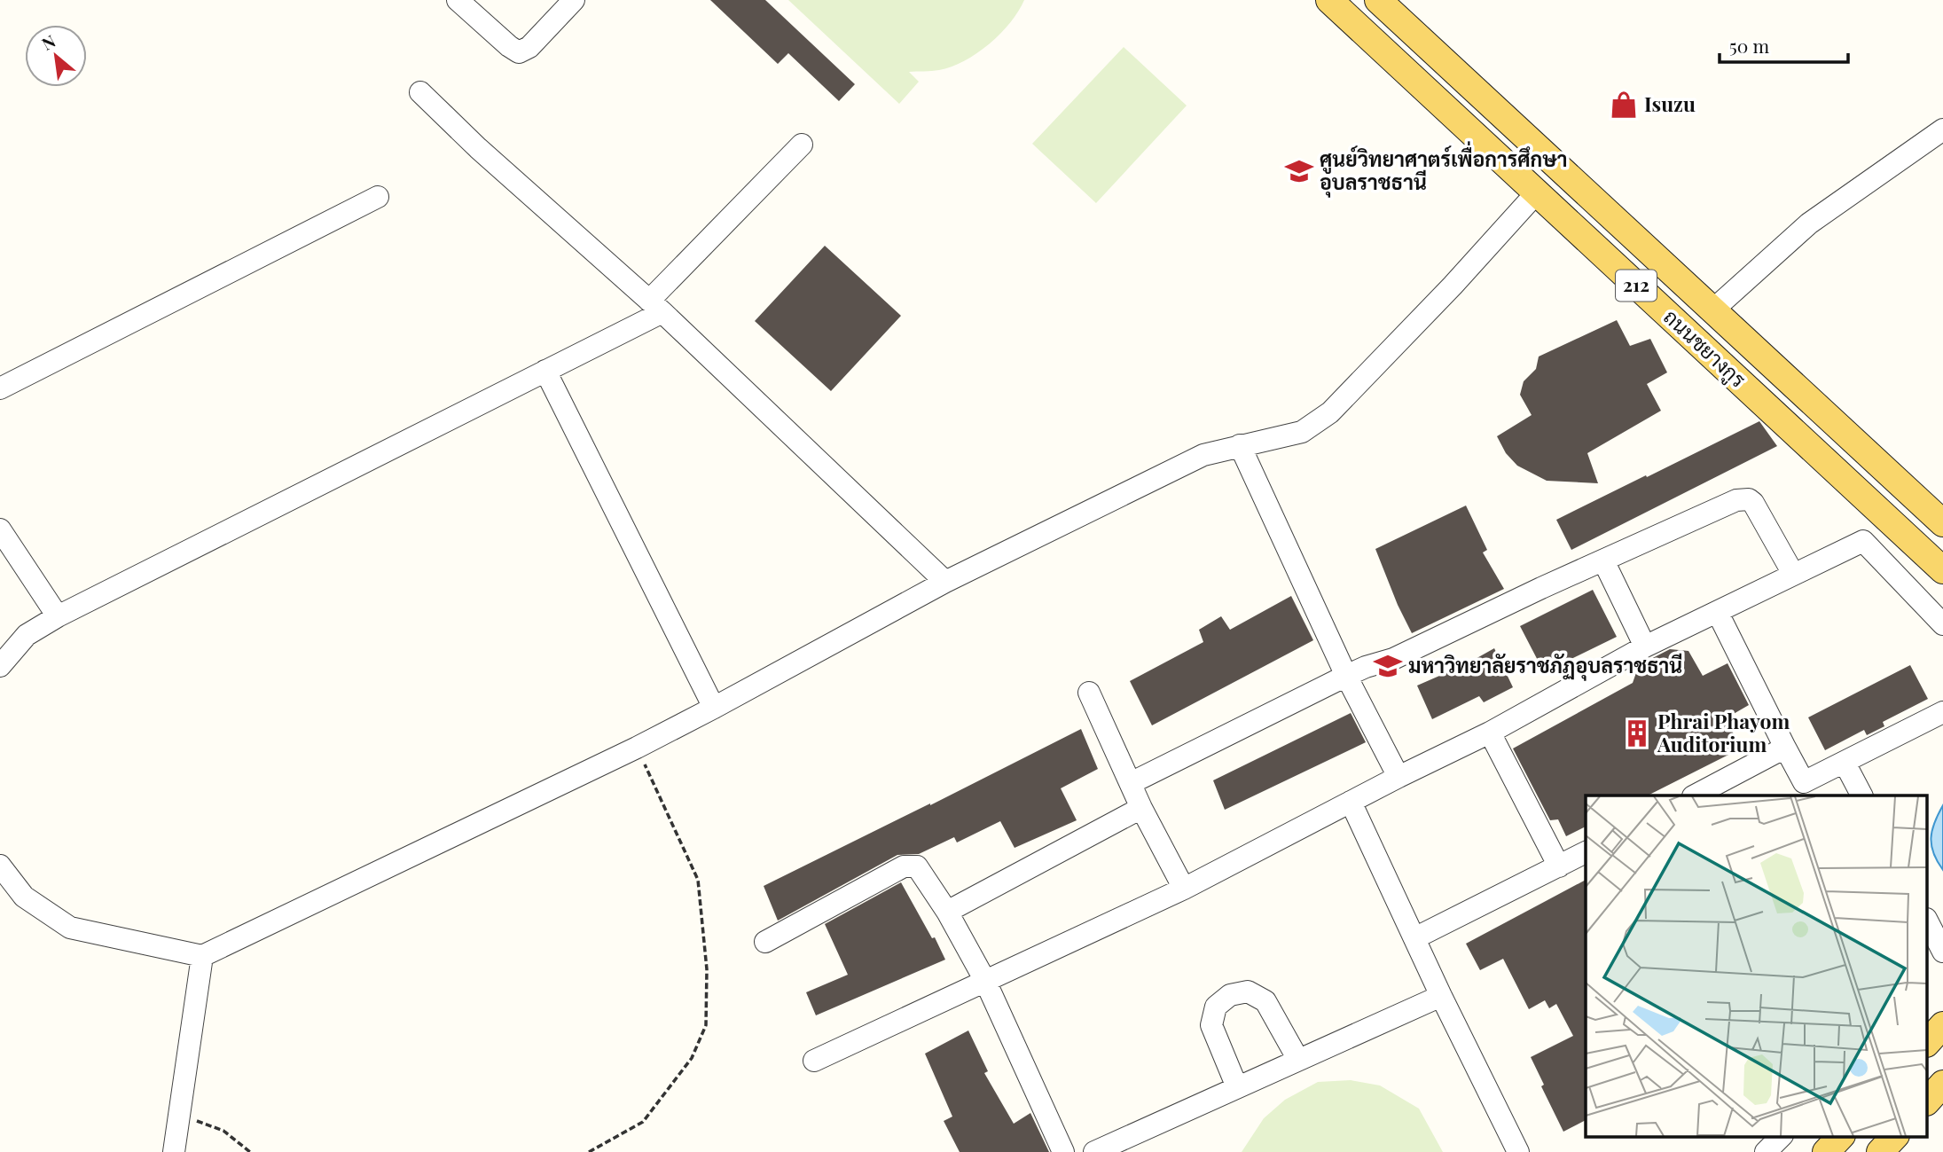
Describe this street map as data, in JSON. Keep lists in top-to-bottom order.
{
  "streets": {
    "main road": ["212", "ถนนชยางกูร"]
  },
  "places": {
    "shop": ["Isuzu"],
    "school or university": ["ศูนย์วิทยาศาตร์เพื่อการศึกษา อุบลราชธานี", "มหาวิทยาลัยราชภัฏอุบลราชธานี"],
    "building": ["Phrai Phayom Auditorium"]
  },
  "scale_bar": "50 m",
  "north": "top left"
}
